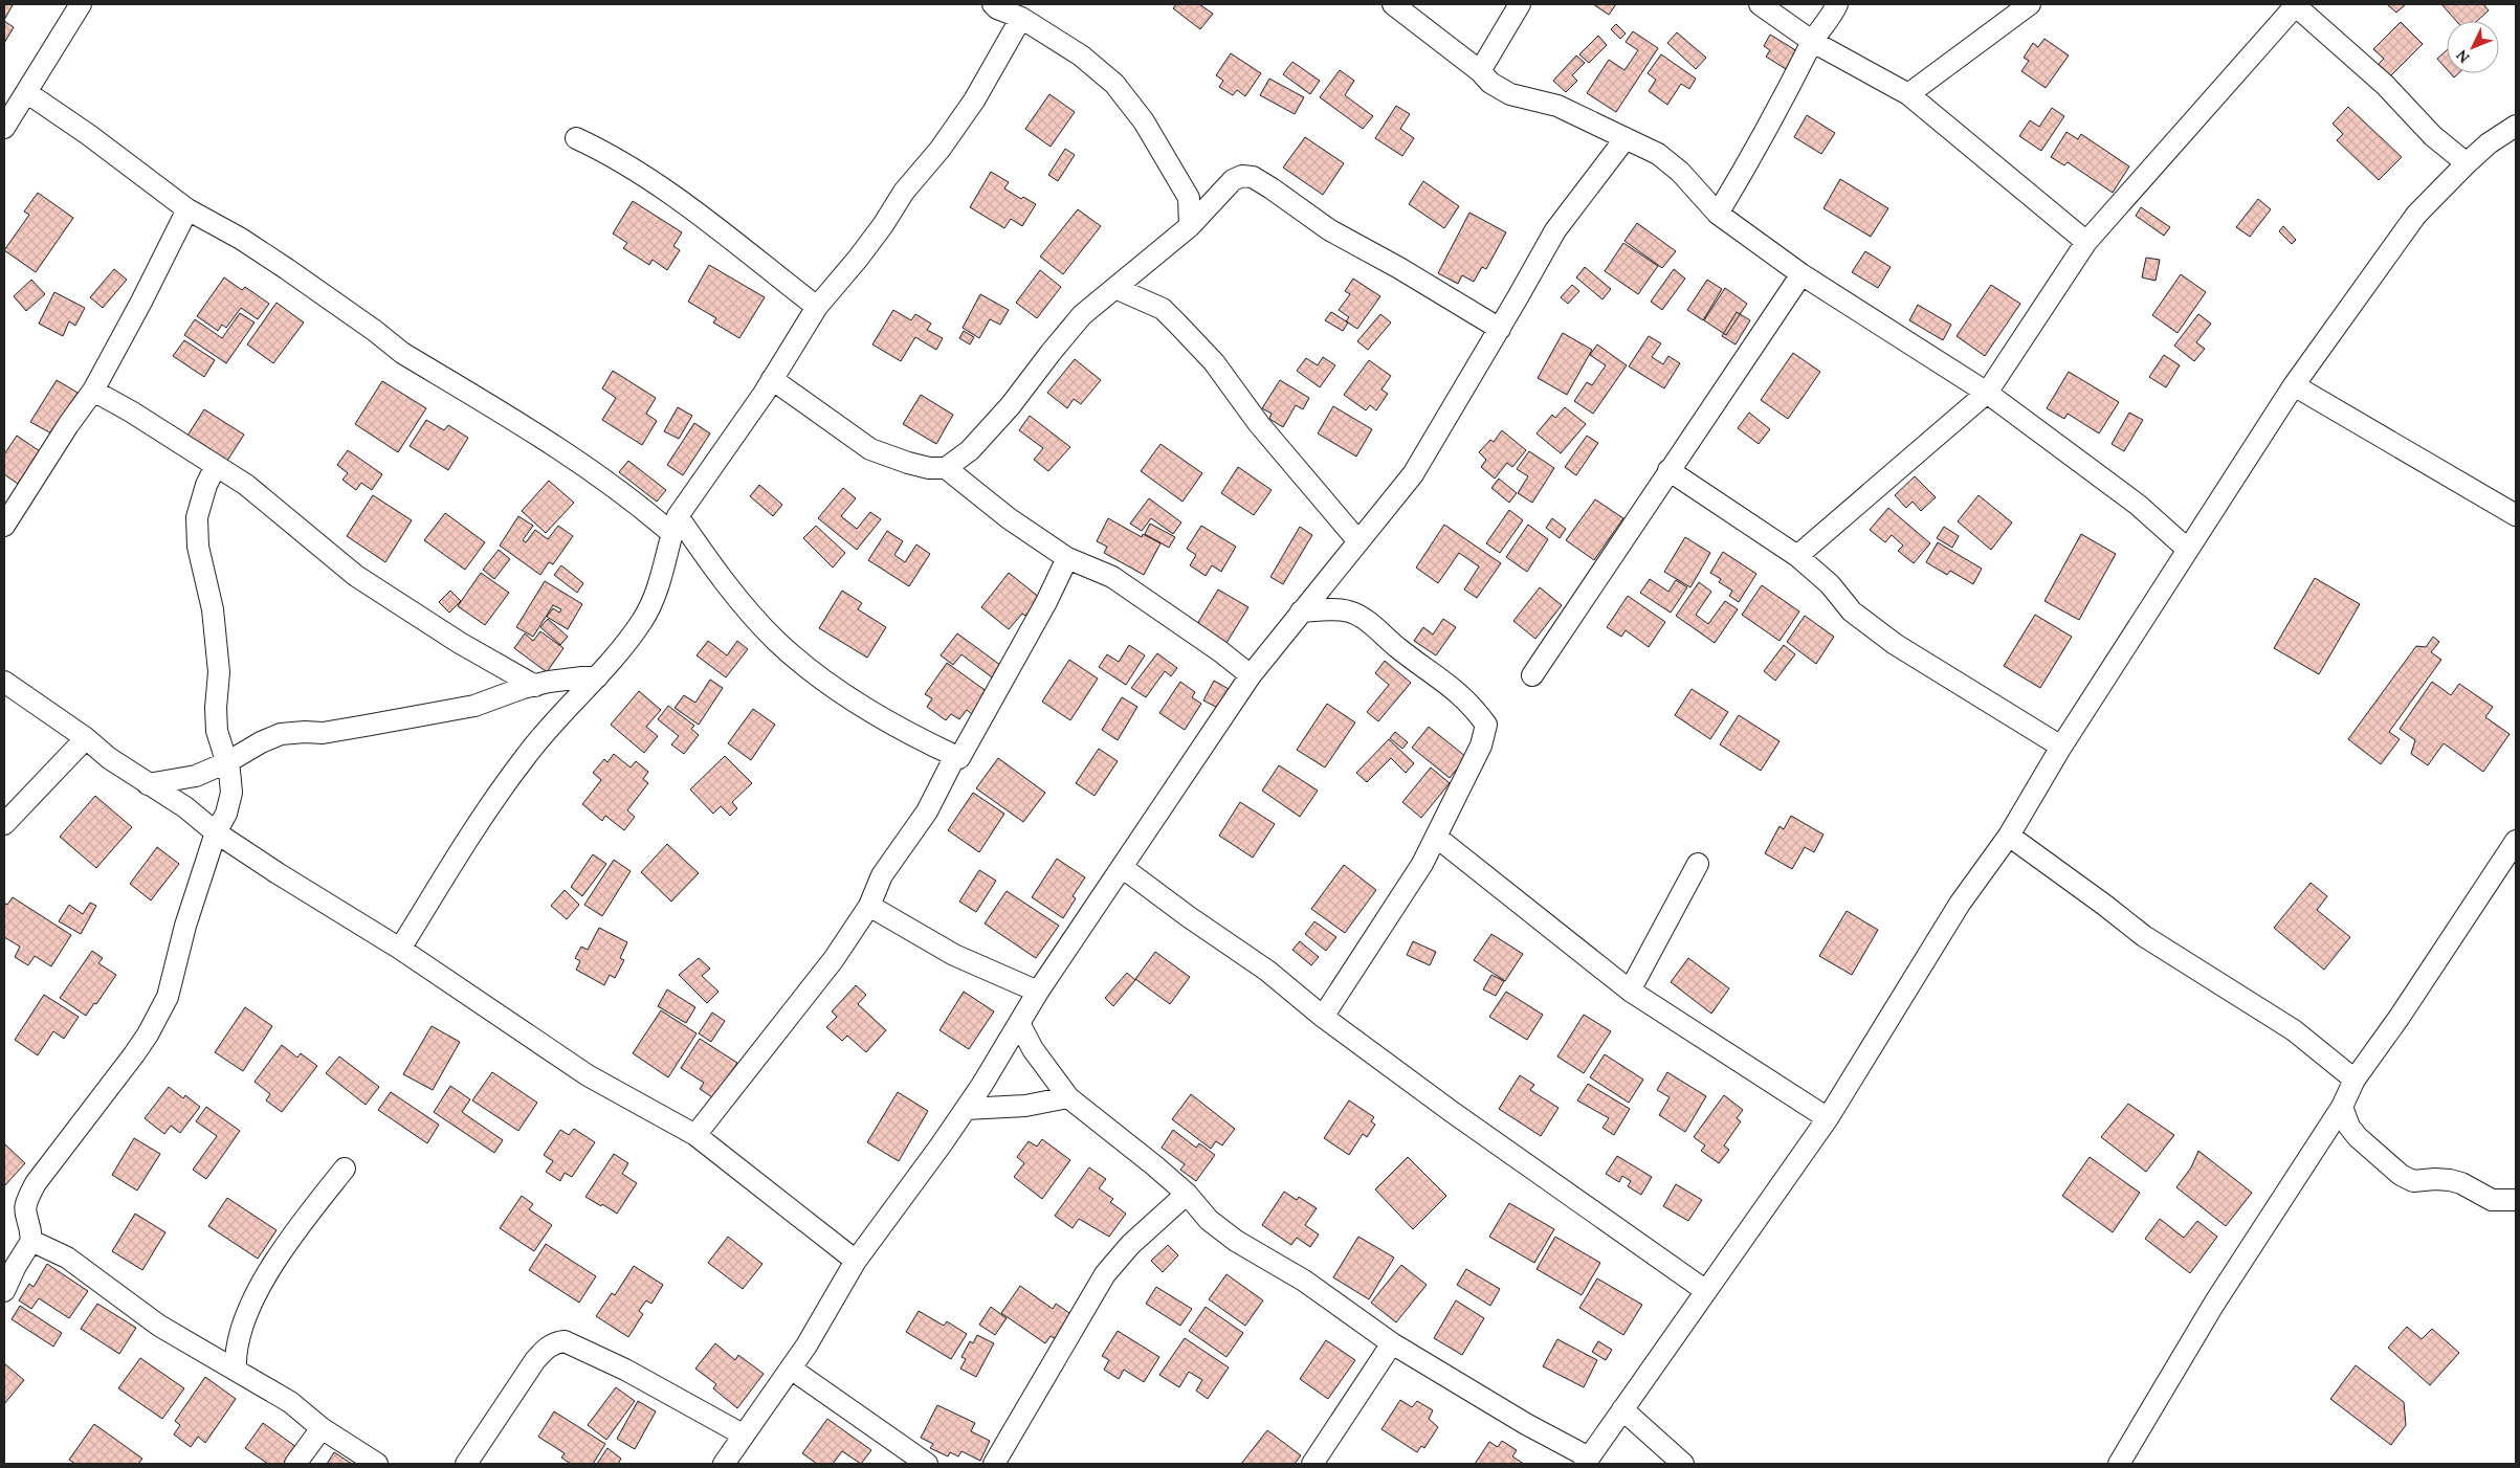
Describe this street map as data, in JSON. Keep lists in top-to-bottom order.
{
  "north": "bottom left"
}
